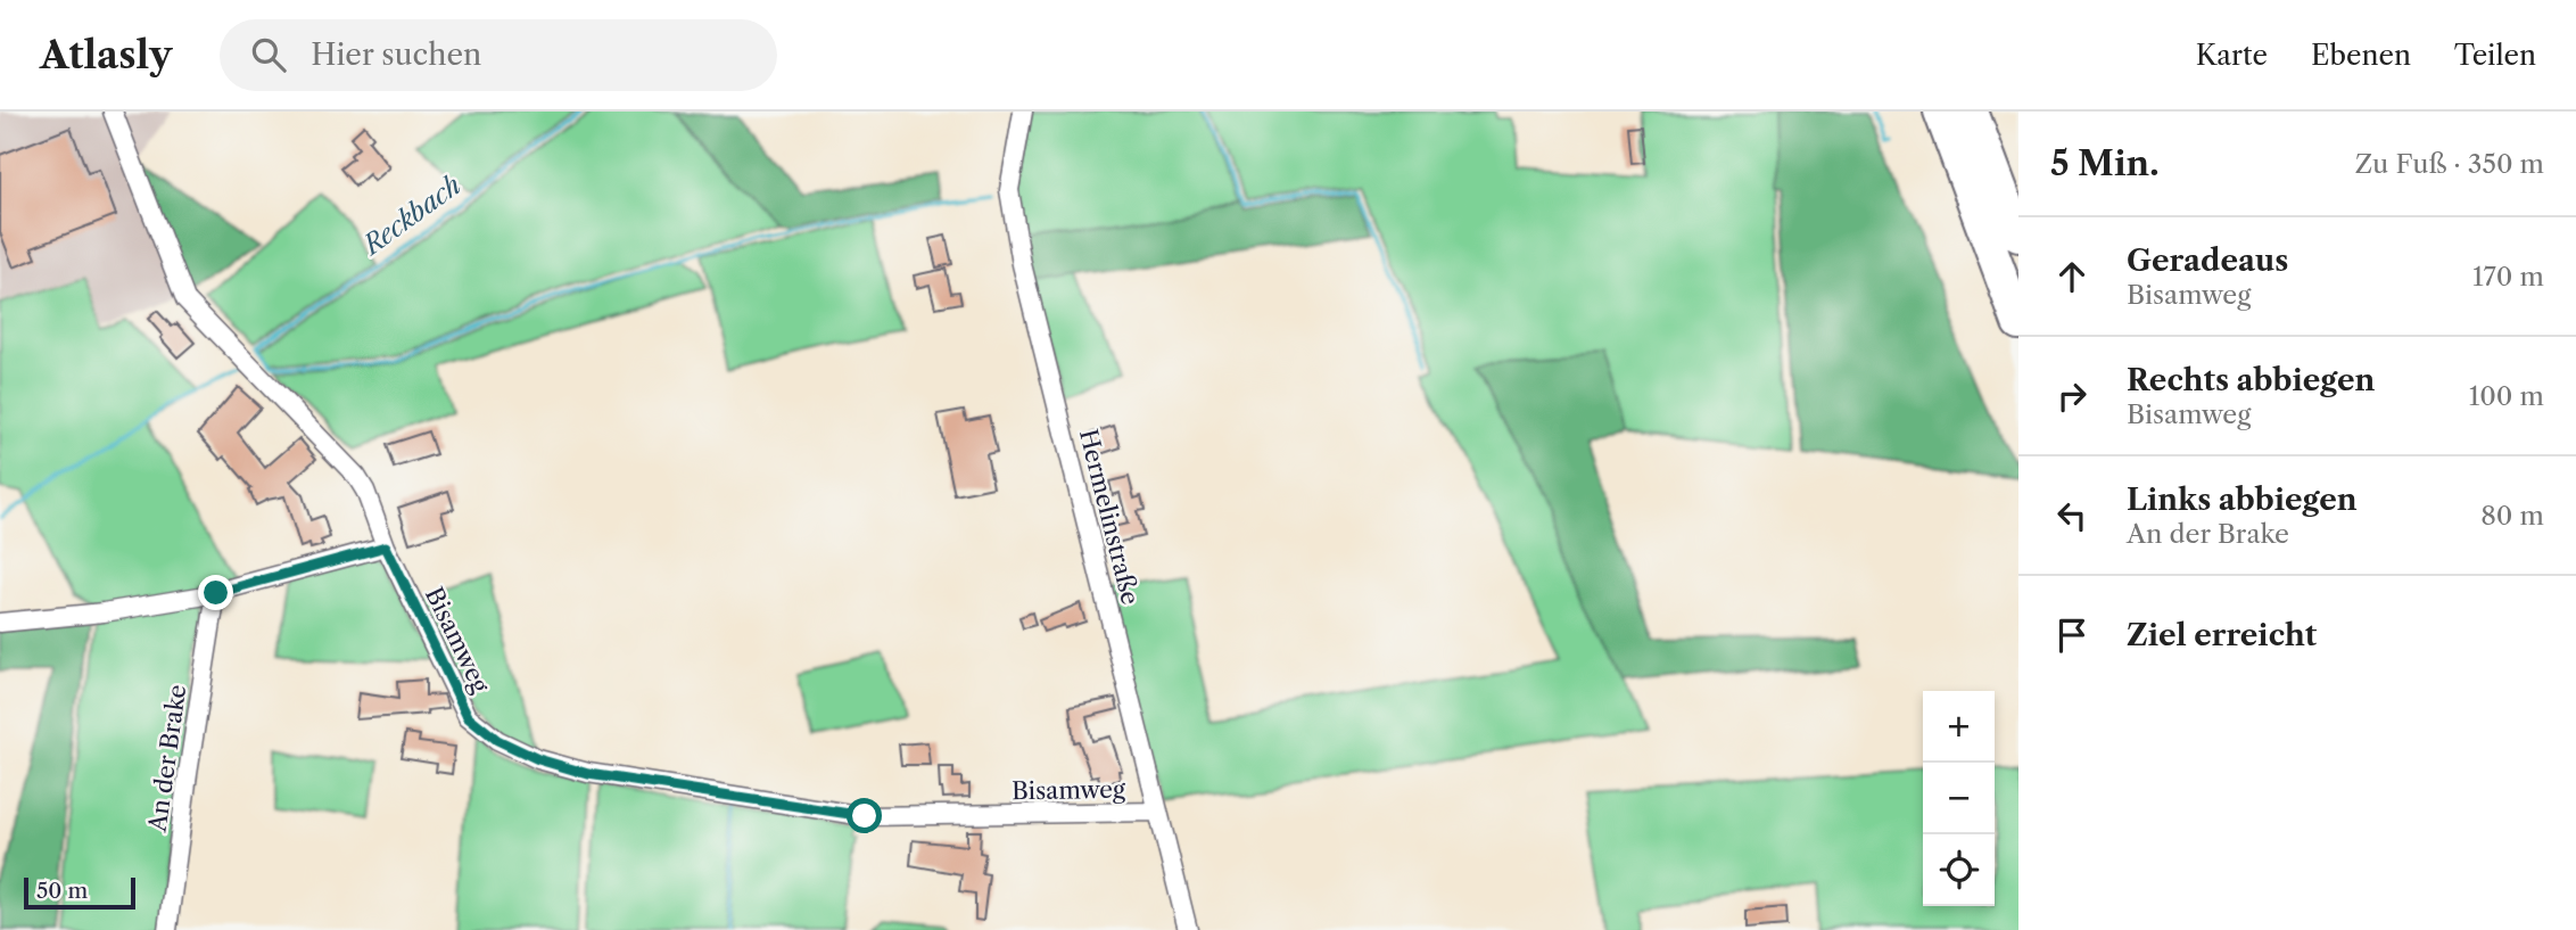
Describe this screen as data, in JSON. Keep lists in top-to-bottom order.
{
  "streets": {
    "street": ["Hermelinstraße", "Bisamweg", "An der Brake"]
  },
  "crossings": [
    ["Hermelinstraße", "Bisamweg"]
  ],
  "water": ["Reckbach"],
  "scale_bar": "50 m",
  "page": {
    "header": "Atlasly",
    "search": "Hier suchen",
    "nav": ["Karte", "Ebenen", "Teilen"],
    "heading": ["5 Min.", "Zu Fuß · 350 m"],
    "list": [
      ["Geradeaus", "Bisamweg", "170 m"],
      ["Rechts abbiegen", "Bisamweg", "100 m"],
      ["Links abbiegen", "An der Brake", "80 m"],
      "Ziel erreicht"
    ],
    "map_buttons": ["+", "−"],
    "scale": "50 m"
  }
}
